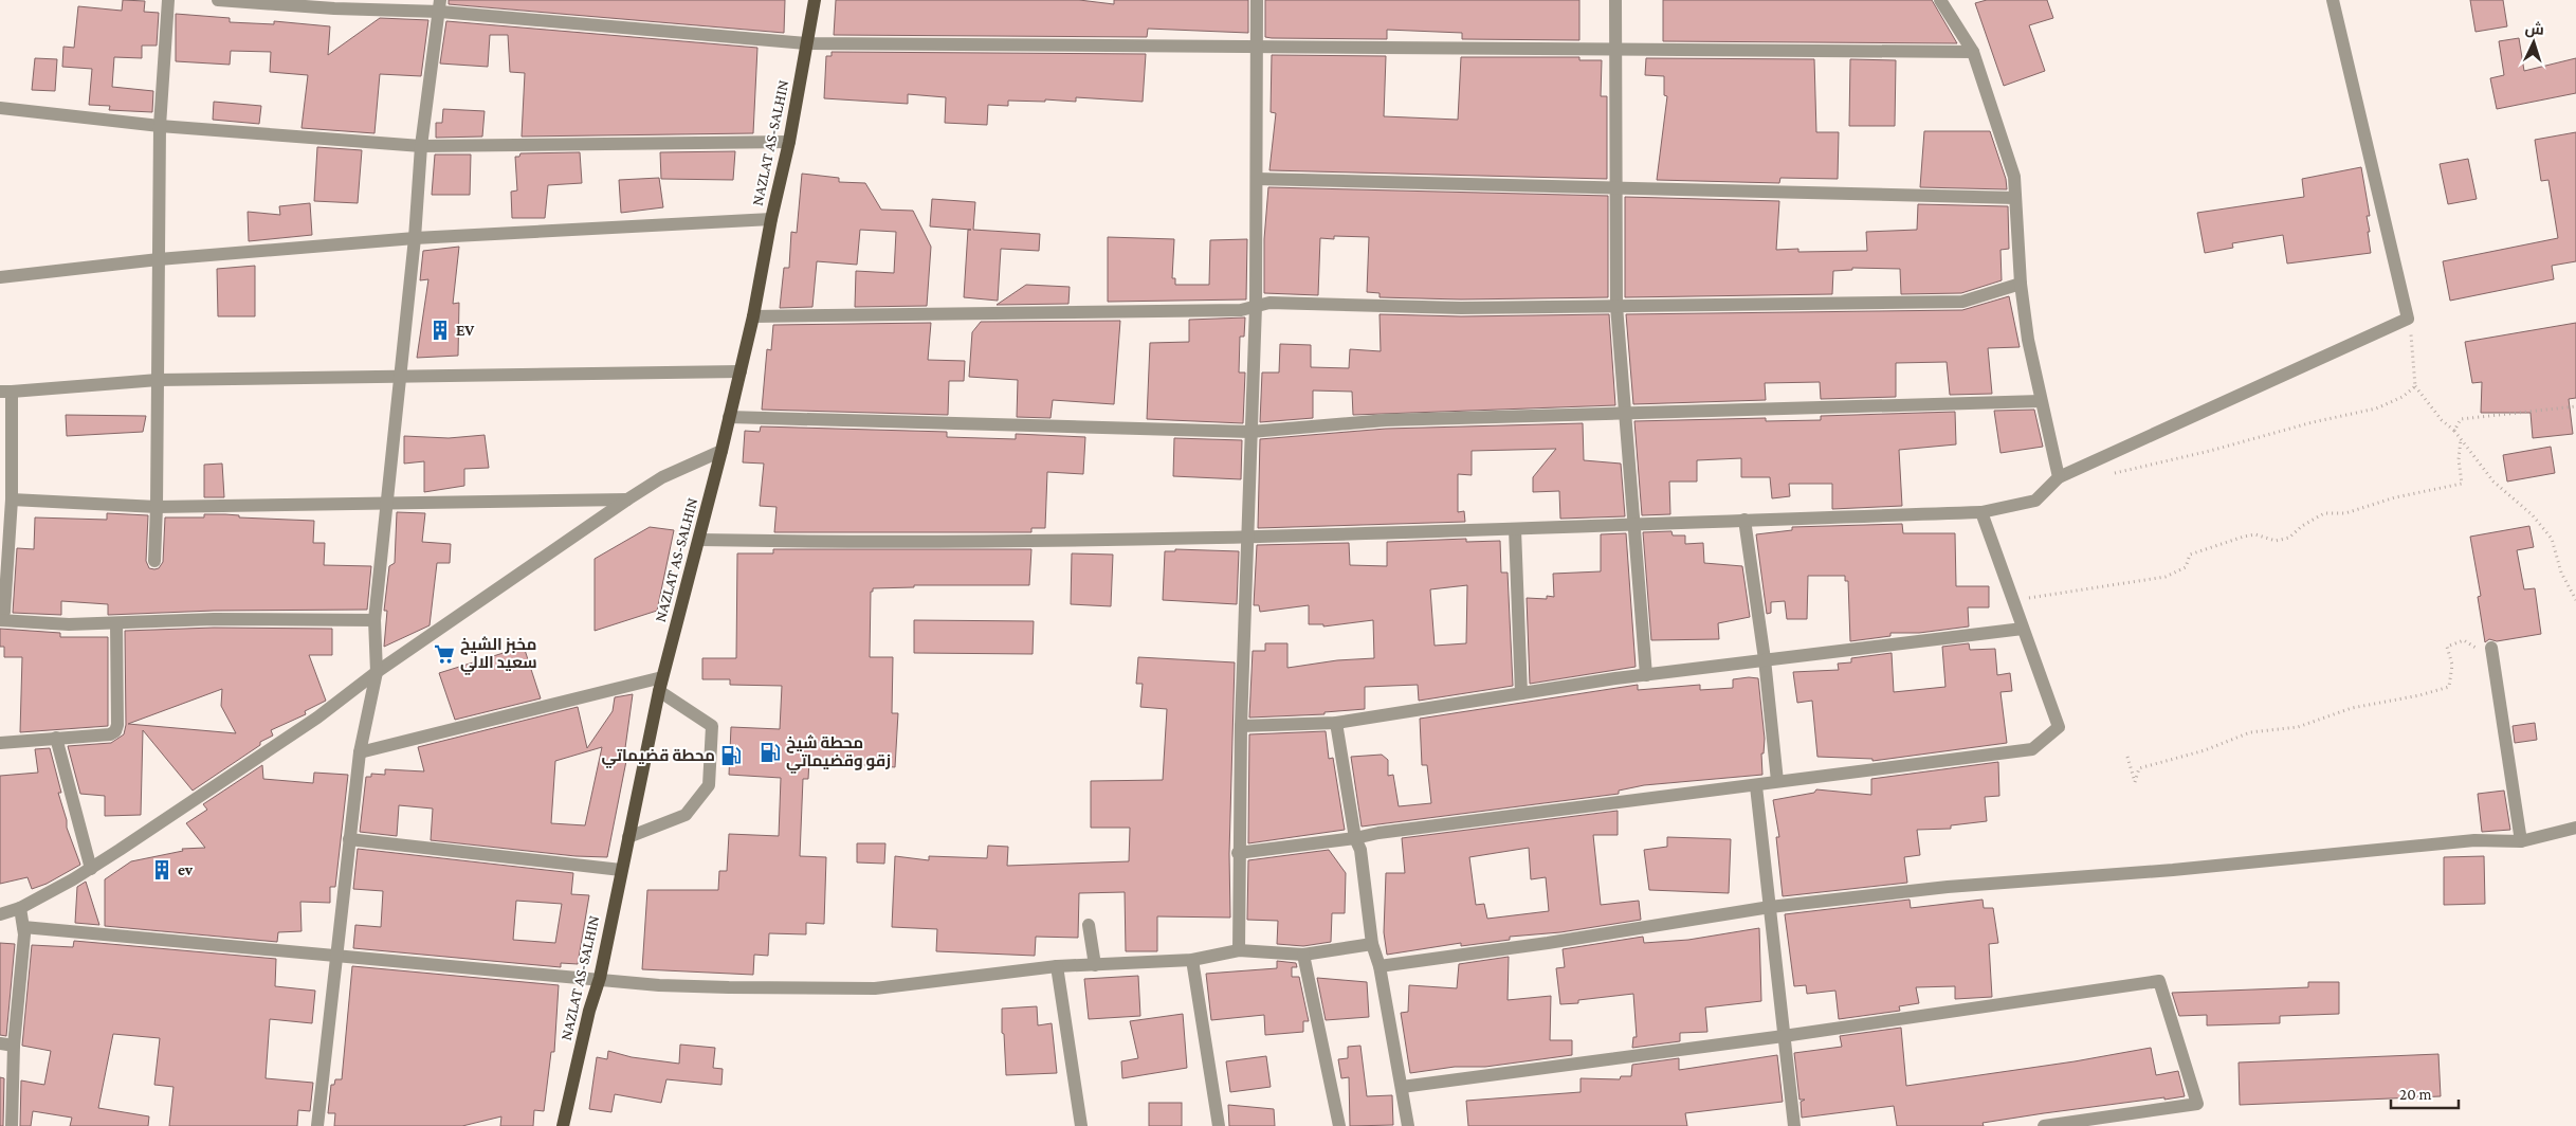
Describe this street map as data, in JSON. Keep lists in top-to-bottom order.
{
  "streets": {
    "main road": ["NAZLAT AS-SALHIN"]
  },
  "places": {
    "building": ["EV", "ev"],
    "supermarket": ["مخبز الشيخ سعيد الالي"],
    "fuel station": ["محطة شيخ زقو وقضيماتي", "محطة قضيماتي"]
  },
  "scale_bar": "20 m",
  "north": "top"
}
